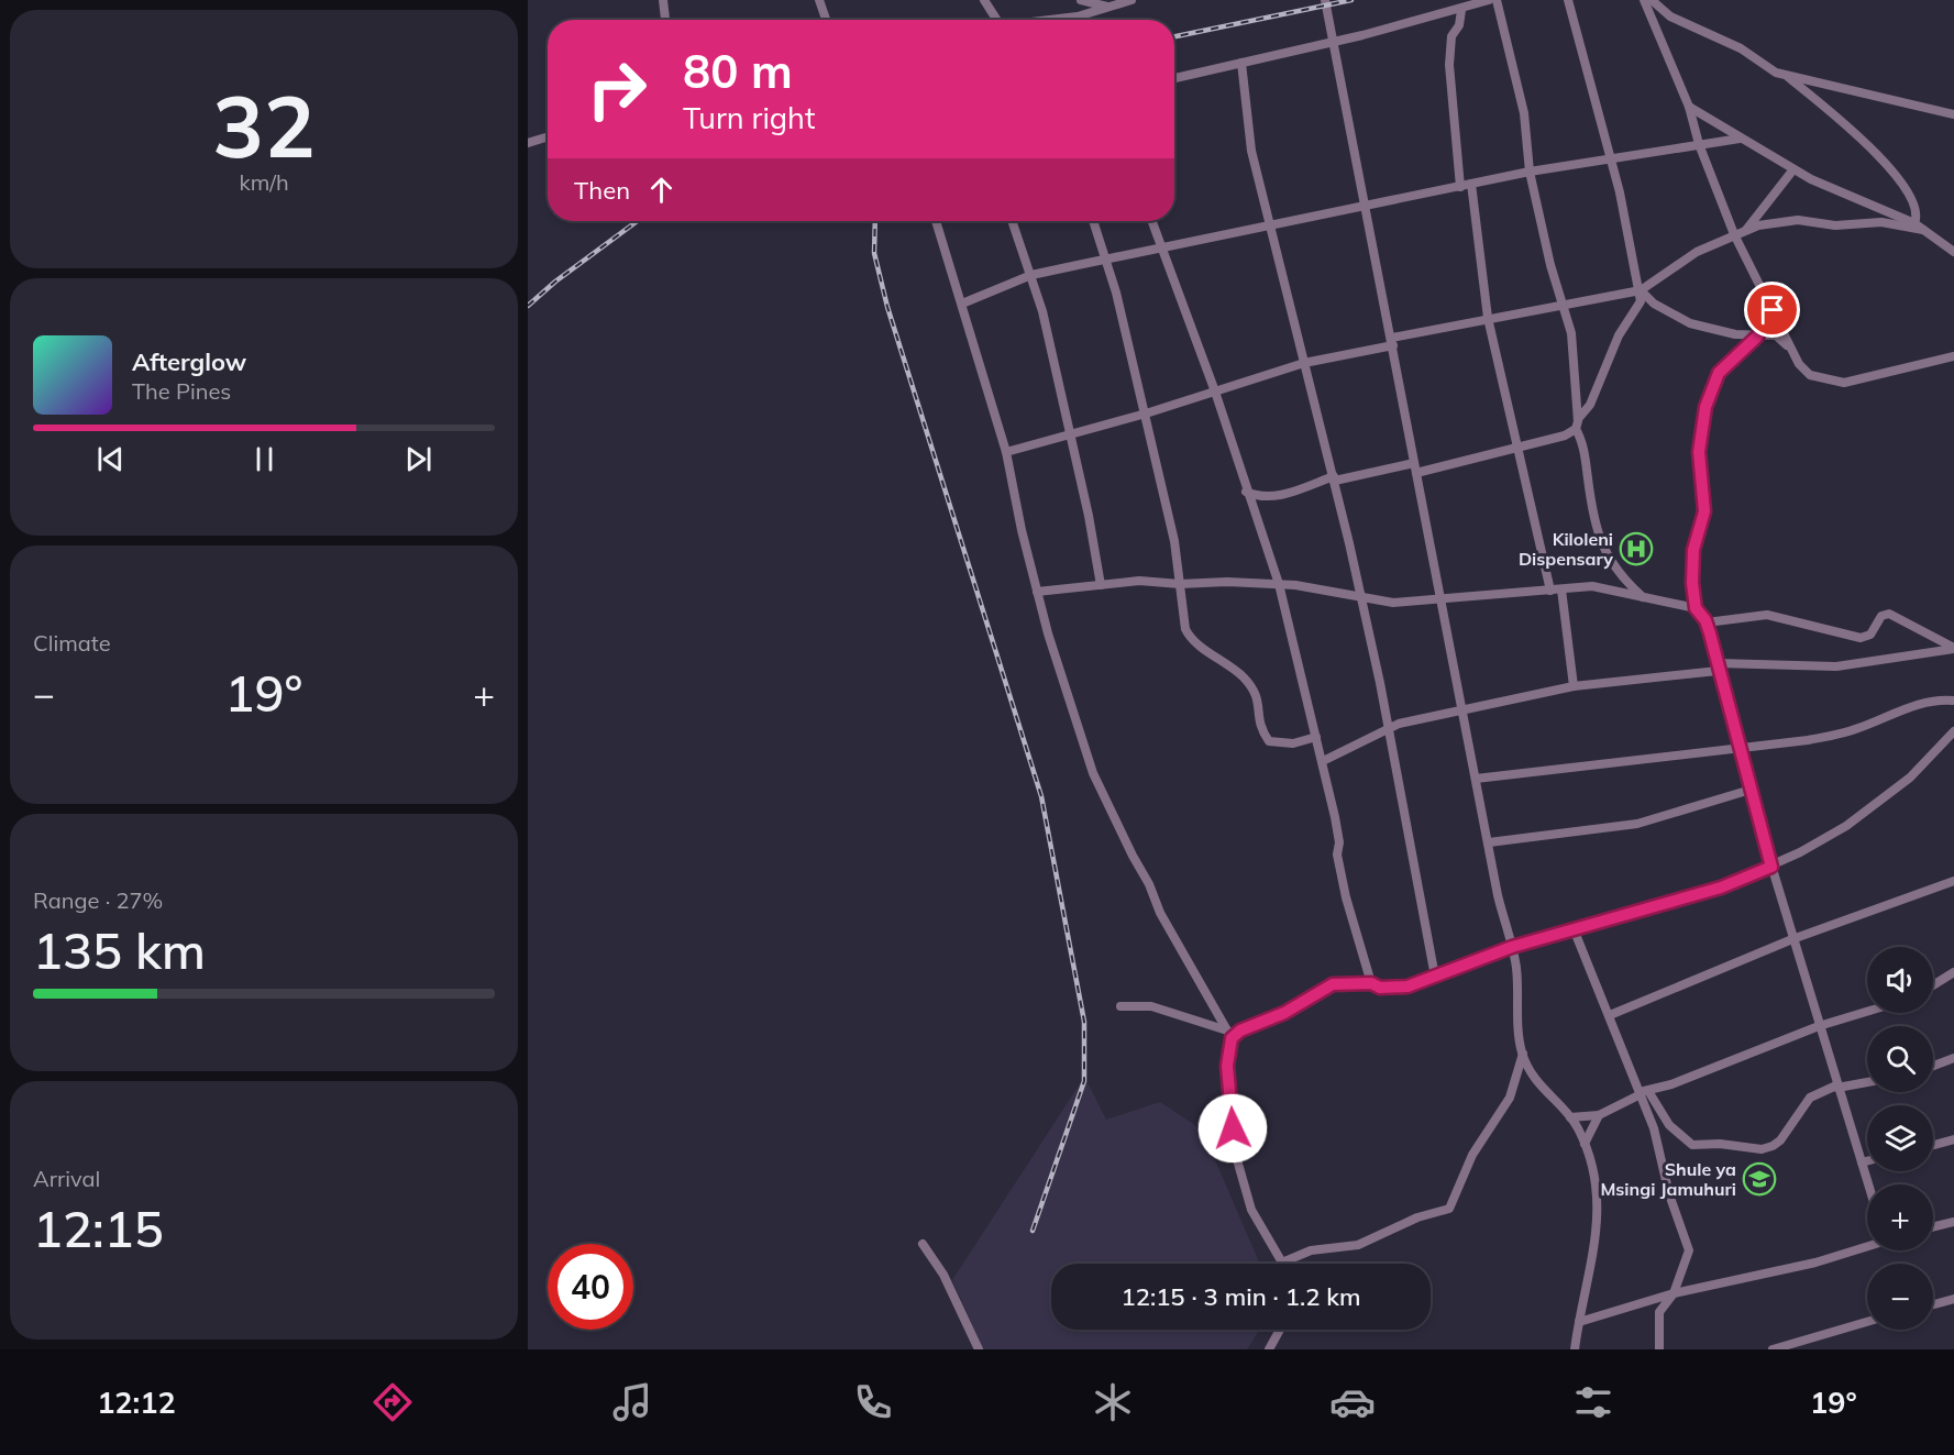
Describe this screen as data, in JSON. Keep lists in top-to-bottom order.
{
  "places": {
    "hospital": ["Kiloleni Dispensary"],
    "school or university": ["Shule ya Msingi Jamuhuri"]
  },
  "page": {
    "tile": [
      ["32", "km/h"],
      "Climate",
      ["Range · 27%", "135 km"],
      ["Arrival", "12:15"]
    ],
    "turn": ["80 m", "Turn right"],
    "then": "Then",
    "song": ["Afterglow", "The Pines"],
    "heat": ["−", "19°", "+"],
    "map_buttons": ["+", "−"],
    "limit": "40",
    "trip": "12:15 · 3 min · 1.2 km",
    "tabs": ["12:12", "19°"]
  }
}
